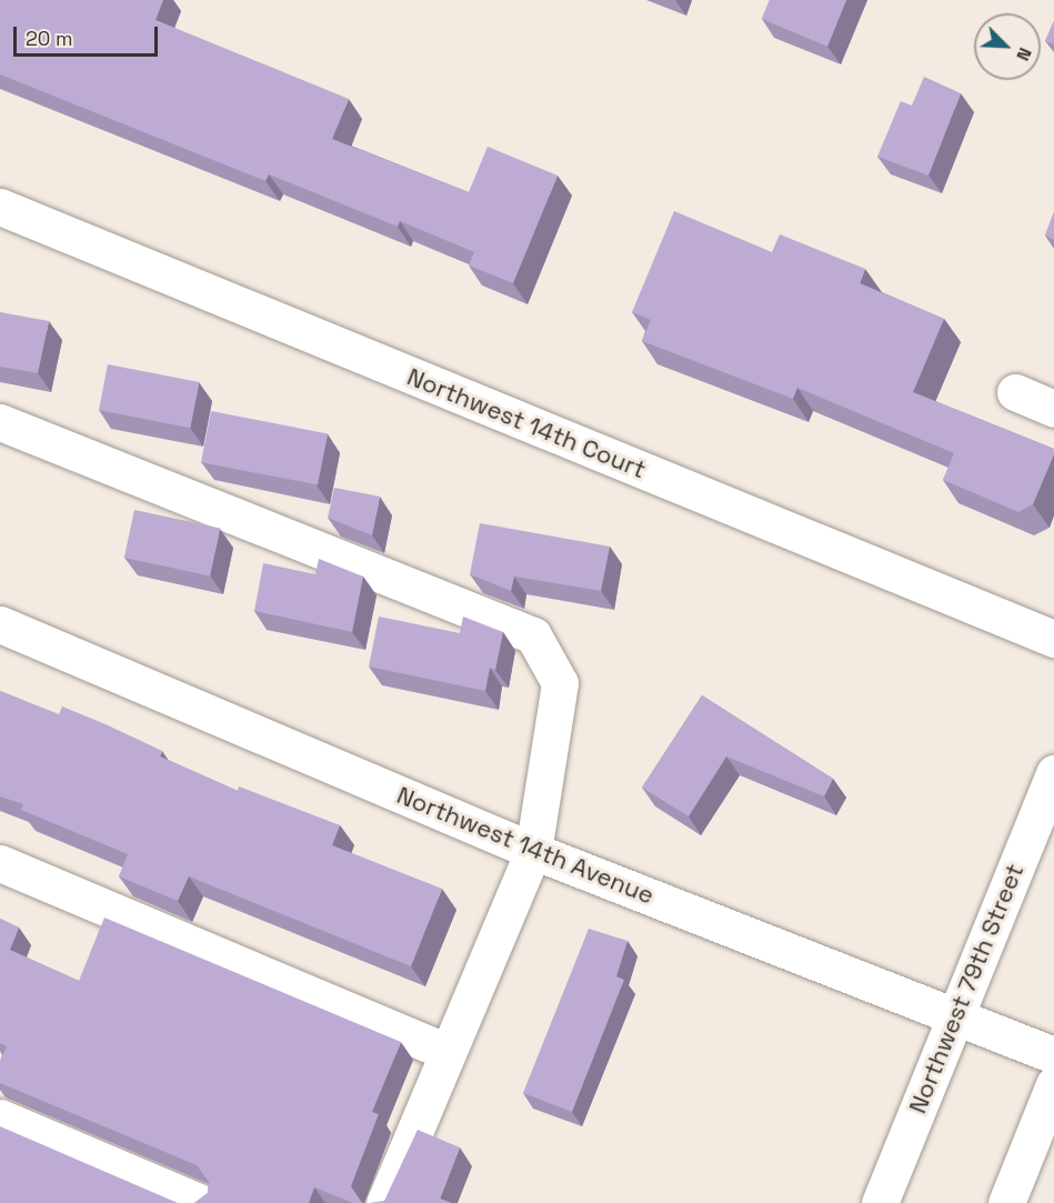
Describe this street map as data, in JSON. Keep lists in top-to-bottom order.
{
  "streets": {
    "street": ["Northwest 14th Court", "Northwest 14th Avenue", "Northwest 79th Street"]
  },
  "crossings": [
    ["Northwest 14th Avenue", "Northwest 79th Street"]
  ],
  "scale_bar": "20 m",
  "north": "bottom right"
}
